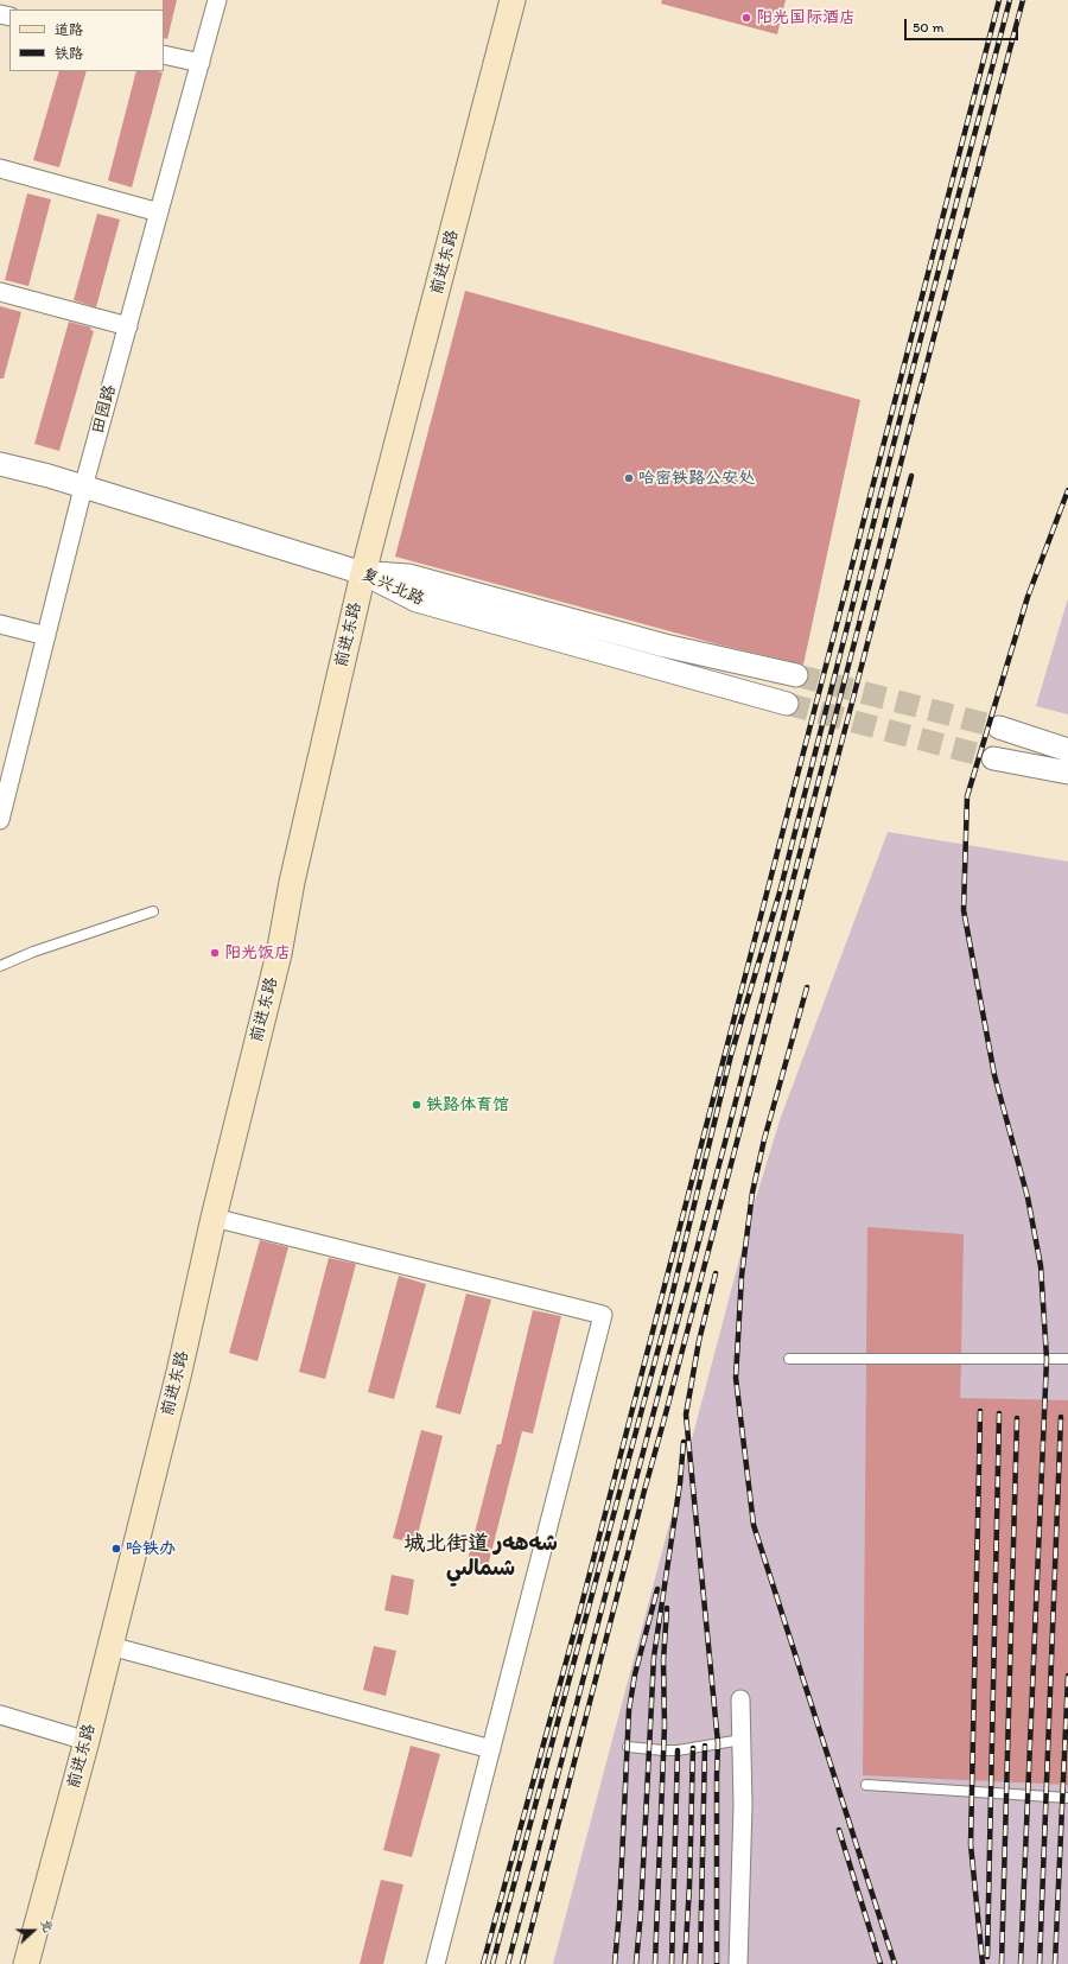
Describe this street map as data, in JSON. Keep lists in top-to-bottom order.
{
  "streets": {
    "main road": ["前进东路"],
    "street": ["田园路", "复兴北路"]
  },
  "crossings": [
    ["前进东路", "复兴北路"],
    ["田园路", "复兴北路"]
  ],
  "districts": ["城北街道 شەھەر شىمالىي"],
  "places": [
    "阳光国际酒店",
    "哈密铁路公安处",
    "阳光饭店",
    "铁路体育馆",
    "哈铁办"
  ],
  "legend": ["道路", "铁路"],
  "scale_bar": "50 m",
  "north": "right"
}
